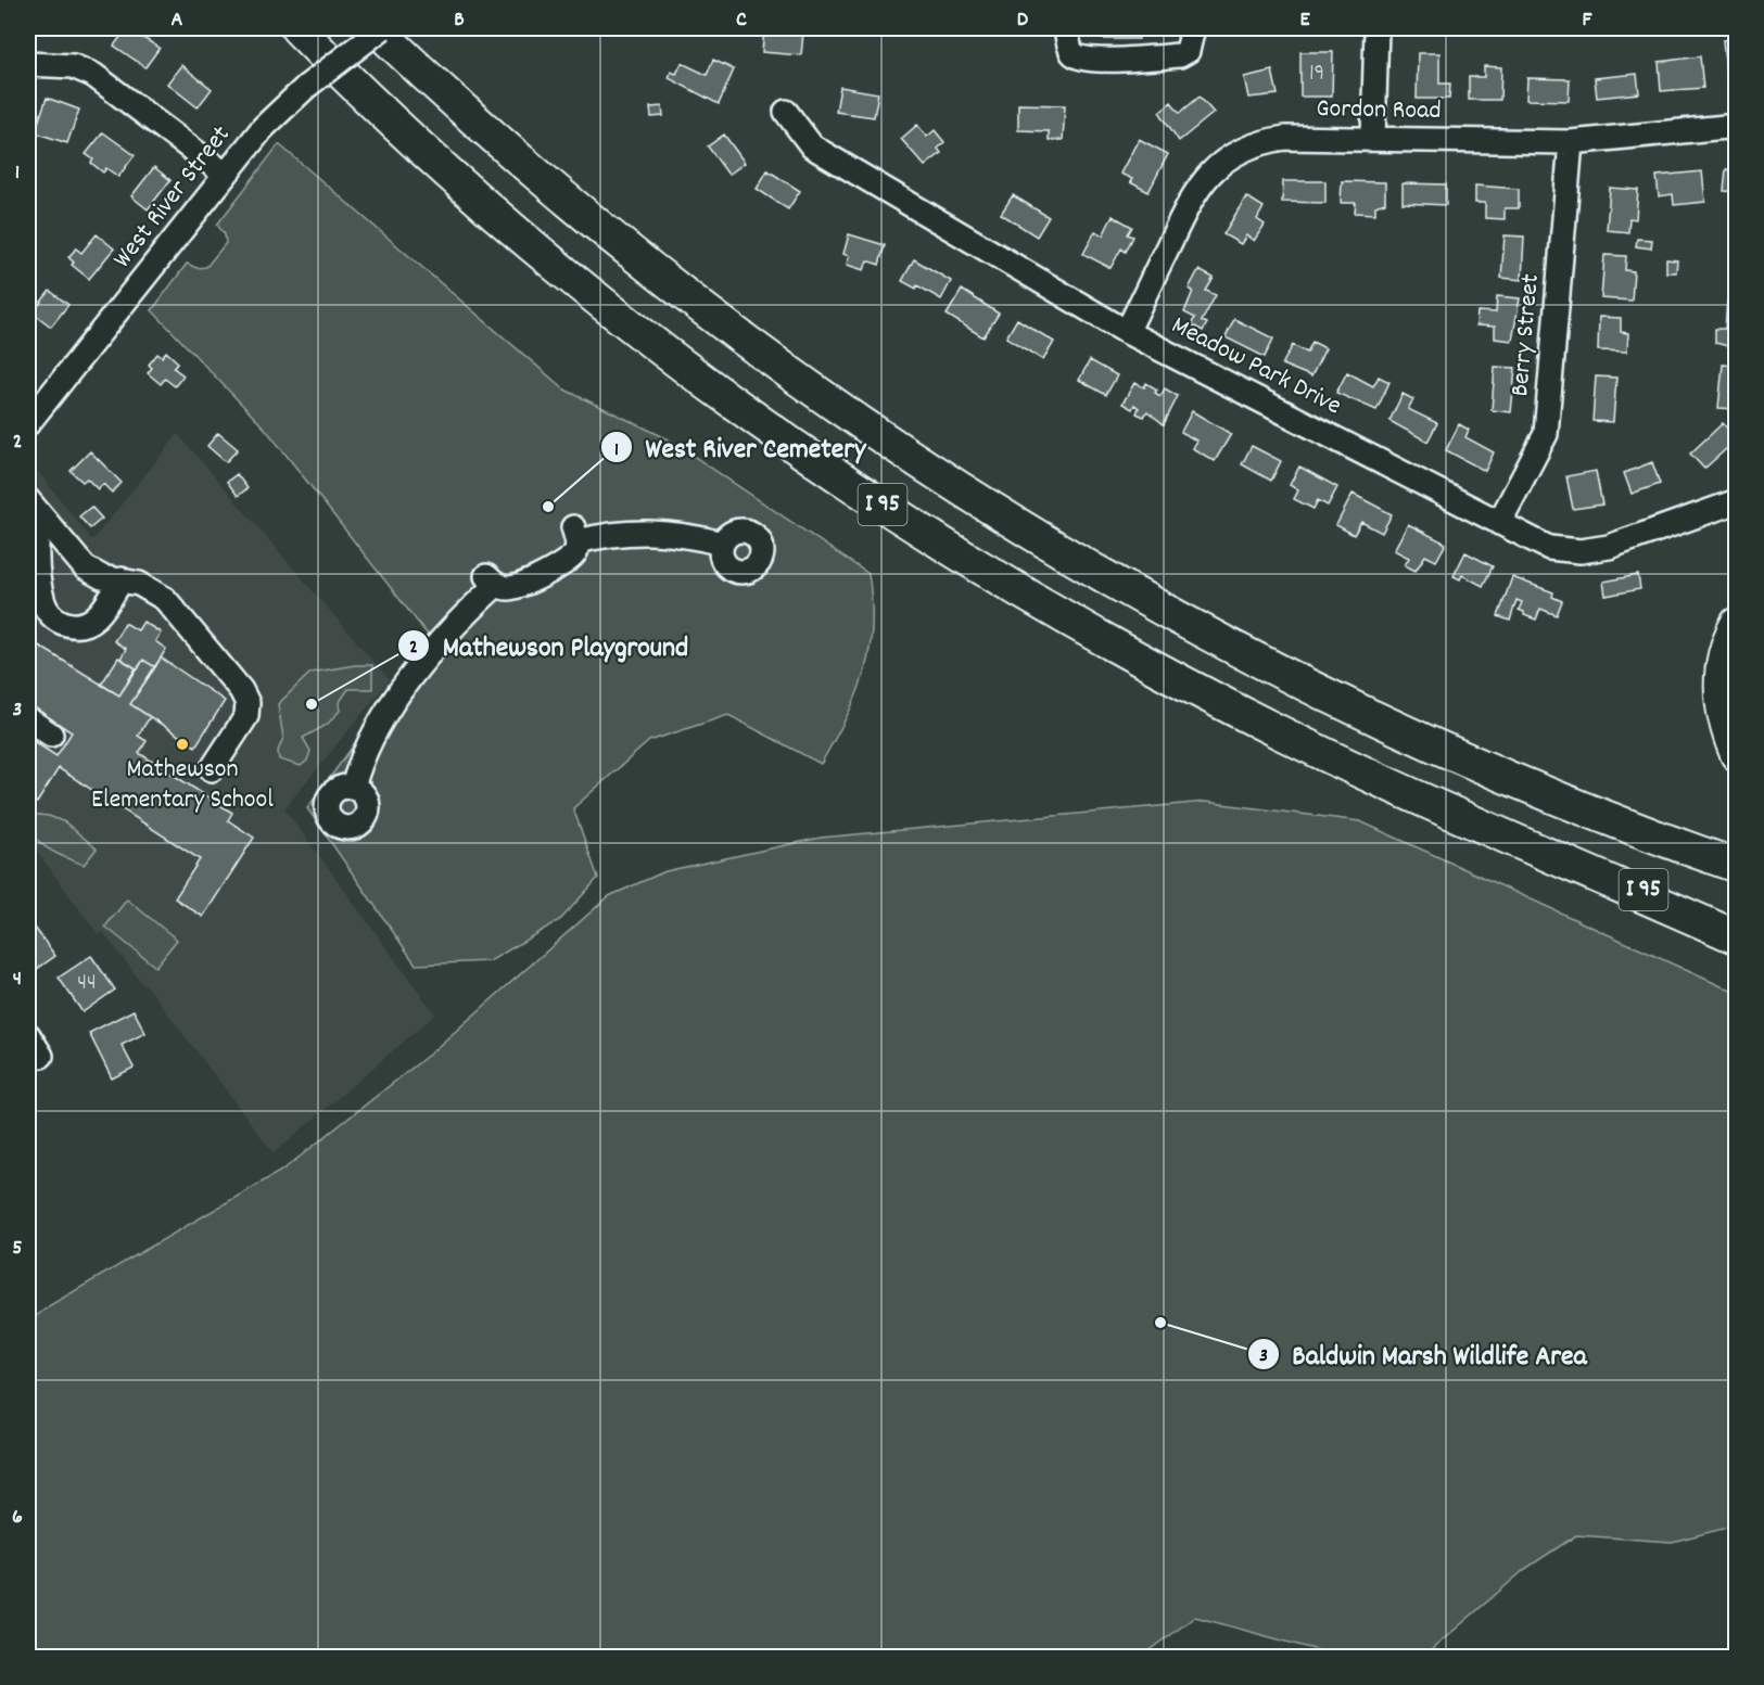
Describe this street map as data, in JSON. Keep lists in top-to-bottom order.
{
  "streets": {
    "highway": ["I 95"],
    "street": [
      "Gordon Road",
      "West River Street",
      "Berry Street",
      "Meadow Park Drive"
    ]
  },
  "crossings": [
    ["Gordon Road", "Berry Street"],
    ["Gordon Road", "Meadow Park Drive"],
    ["Berry Street", "Meadow Park Drive"]
  ],
  "places": [
    "West River Cemetery",
    "Mathewson Playground",
    "Mathewson Elementary School",
    "Baldwin Marsh Wildlife Area"
  ],
  "house_numbers": ["19", "44"],
  "grid": {
    "columns": [
      "A",
      "B",
      "C",
      "D",
      "E",
      "F"
    ],
    "rows": [
      "1",
      "2",
      "3",
      "4",
      "5",
      "6"
    ]
  }
}
